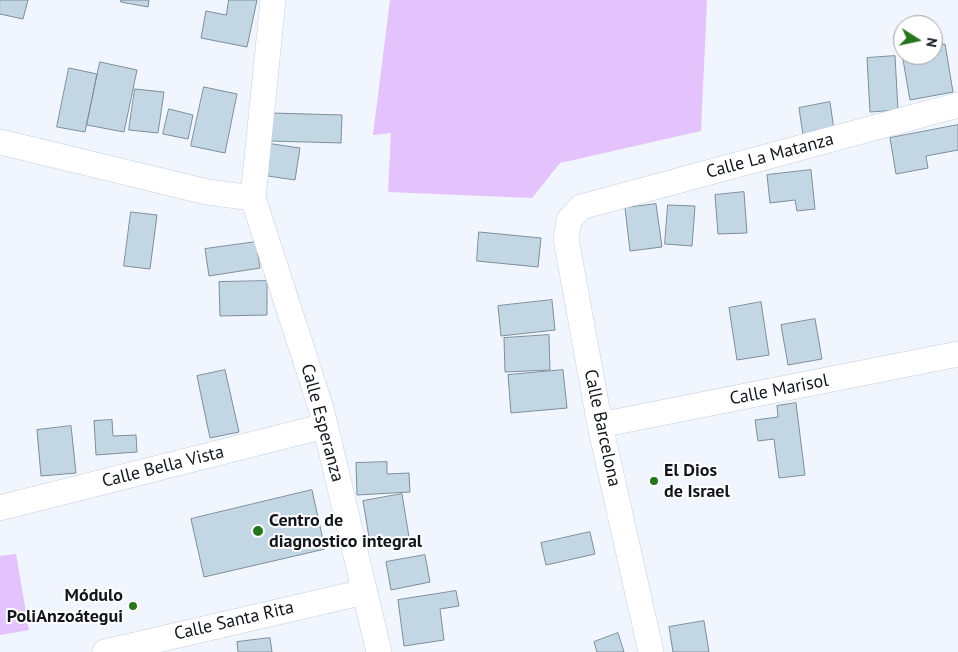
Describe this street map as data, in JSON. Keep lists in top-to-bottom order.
{
  "streets": {
    "street": [
      "Calle La Matanza",
      "Calle Marisol",
      "Calle Esperanza",
      "Calle Barcelona",
      "Calle Bella Vista",
      "Calle Santa Rita"
    ]
  },
  "crossings": [
    ["Calle La Matanza", "Calle Barcelona"],
    ["Calle Marisol", "Calle Barcelona"],
    ["Calle Esperanza", "Calle Bella Vista"],
    ["Calle Esperanza", "Calle Santa Rita"]
  ],
  "places": ["El Dios de Israel", "Centro de diagnostico integral", "Módulo PoliAnzoátegui"],
  "north": "right"
}
